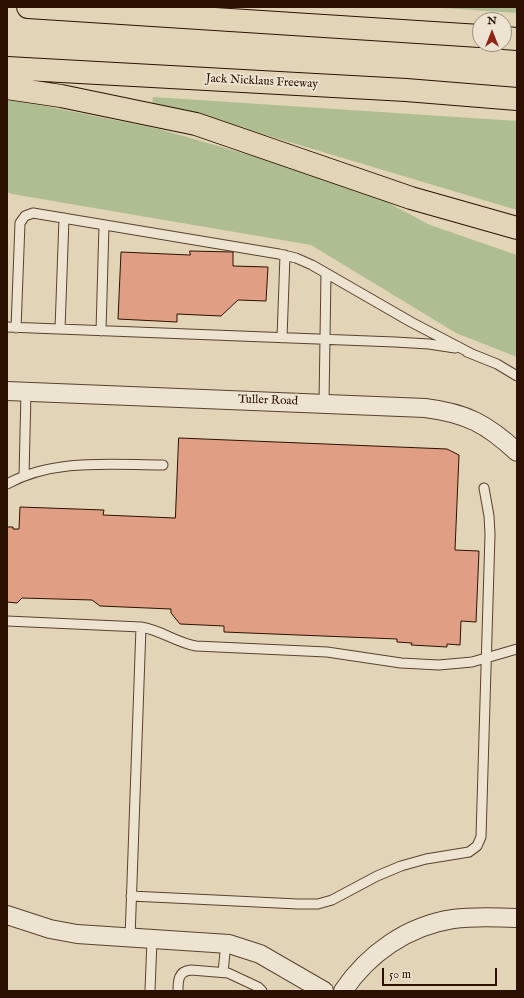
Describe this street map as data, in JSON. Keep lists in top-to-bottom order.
{
  "streets": {
    "highway": ["Jack Nicklaus Freeway"],
    "street": ["Tuller Road"]
  },
  "scale_bar": "50 m",
  "north": "top"
}
